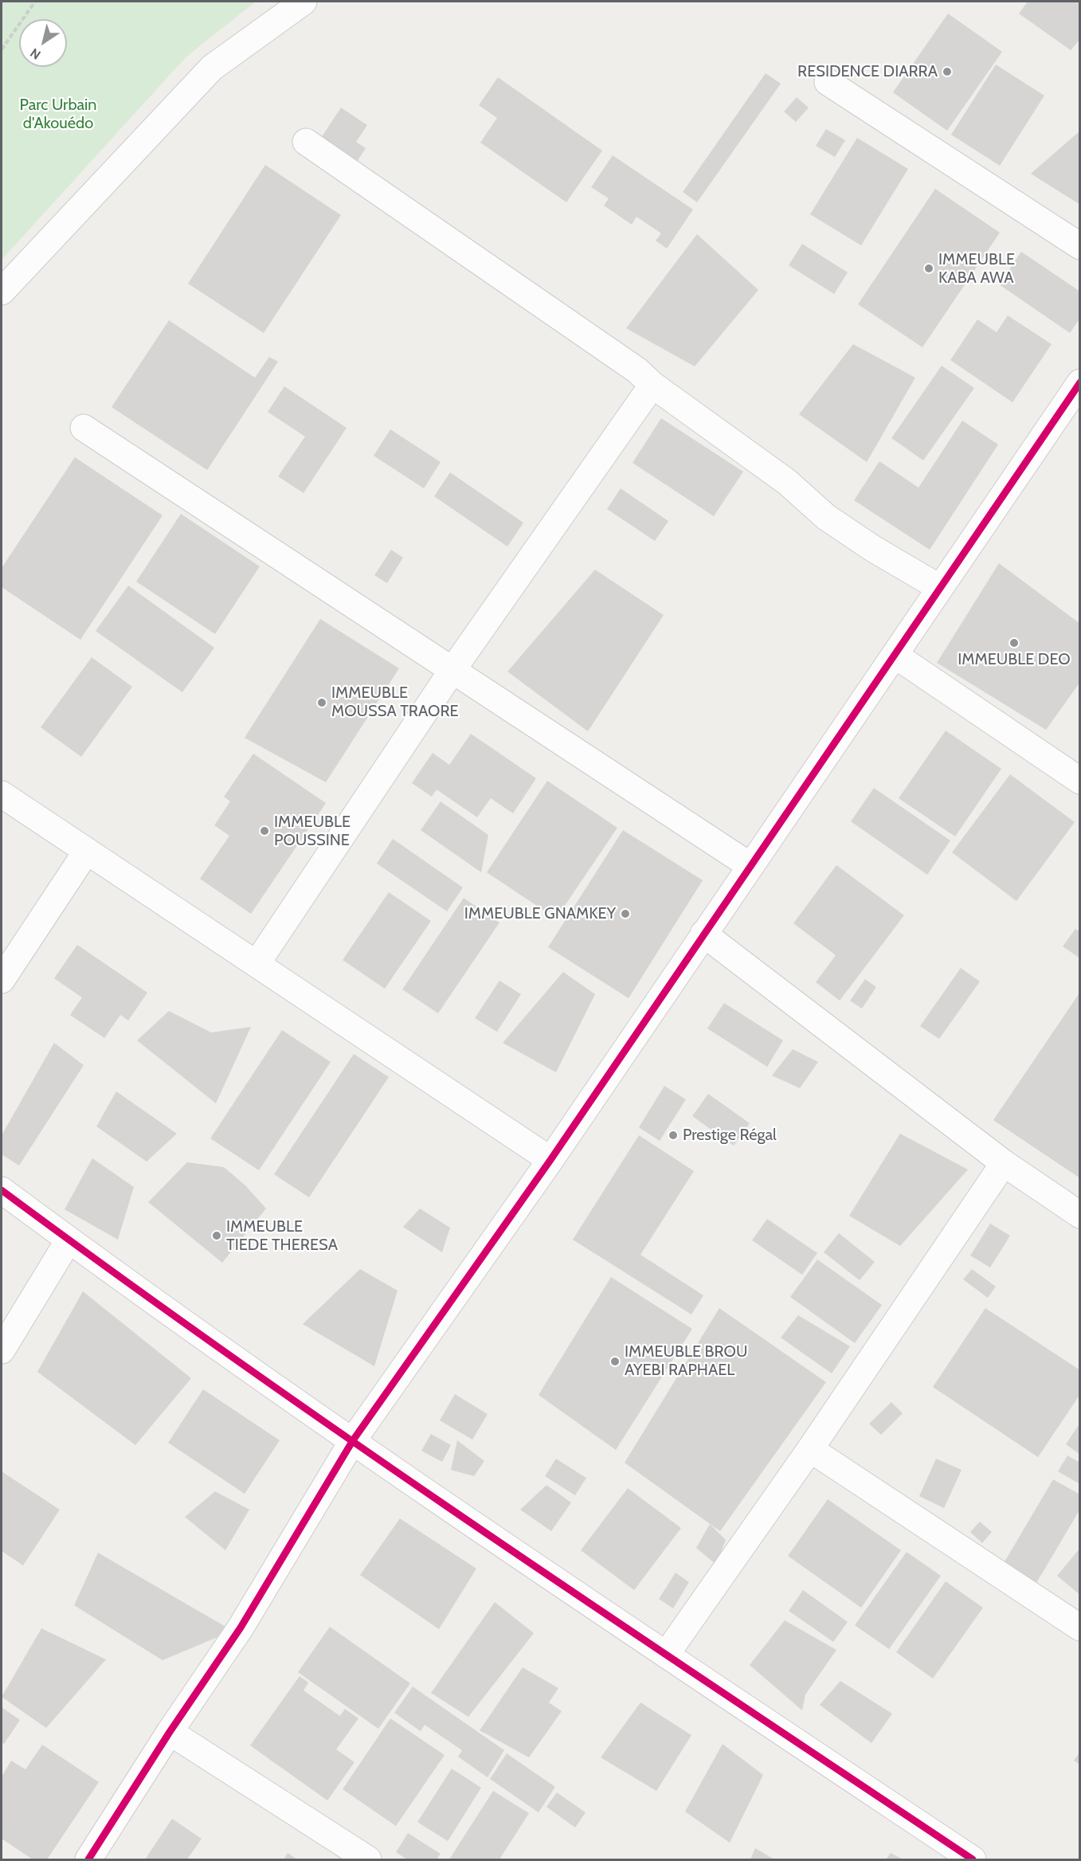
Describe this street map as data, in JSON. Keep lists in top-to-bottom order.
{
  "parks": ["Parc Urbain d'Akouédo"],
  "places": [
    "RESIDENCE DIARRA",
    "IMMEUBLE KABA AWA",
    "IMMEUBLE DEO",
    "IMMEUBLE MOUSSA TRAORE",
    "IMMEUBLE POUSSINE",
    "IMMEUBLE GNAMKEY",
    "Prestige Régal",
    "IMMEUBLE TIEDE THERESA",
    "IMMEUBLE BROU AYEBI RAPHAEL"
  ],
  "north": "bottom left"
}
